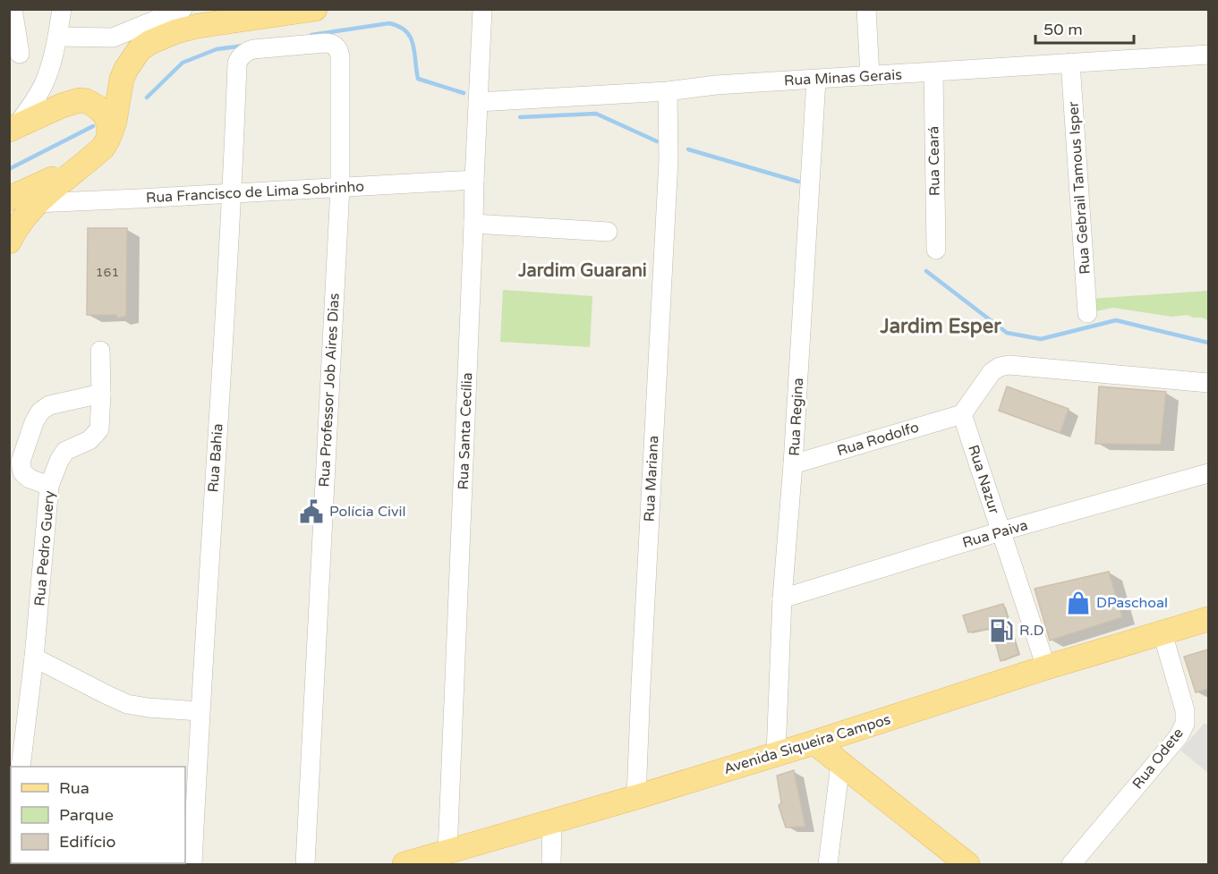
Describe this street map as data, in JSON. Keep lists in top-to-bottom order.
{
  "streets": {
    "main road": ["Avenida Siqueira Campos"],
    "street": [
      "Rua Minas Gerais",
      "Rua Ceará",
      "Rua Gebrail Tamous Isper",
      "Rua Francisco de Lima Sobrinho",
      "Rua Professor Job Aires Dias",
      "Rua Regina",
      "Rua Santa Cecília",
      "Rua Rodolfo",
      "Rua Bahia",
      "Rua Mariana",
      "Rua Nazur",
      "Rua Paiva",
      "Rua Pedro Guery",
      "Rua Odete"
    ]
  },
  "crossings": [
    ["Rua Minas Gerais", "Rua Ceará"],
    ["Rua Minas Gerais", "Rua Gebrail Tamous Isper"],
    ["Rua Minas Gerais", "Rua Regina"],
    ["Rua Minas Gerais", "Rua Santa Cecília"],
    ["Rua Minas Gerais", "Rua Mariana"],
    ["Rua Francisco de Lima Sobrinho", "Rua Professor Job Aires Dias"],
    ["Rua Francisco de Lima Sobrinho", "Rua Santa Cecília"],
    ["Rua Francisco de Lima Sobrinho", "Rua Bahia"],
    ["Rua Professor Job Aires Dias", "Rua Bahia"],
    ["Rua Regina", "Rua Rodolfo"],
    ["Rua Regina", "Rua Paiva"],
    ["Rua Regina", "Avenida Siqueira Campos"],
    ["Rua Santa Cecília", "Avenida Siqueira Campos"],
    ["Rua Rodolfo", "Rua Nazur"],
    ["Rua Mariana", "Avenida Siqueira Campos"],
    ["Rua Nazur", "Rua Paiva"],
    ["Rua Nazur", "Avenida Siqueira Campos"],
    ["Avenida Siqueira Campos", "Rua Odete"]
  ],
  "districts": ["Jardim Guarani", "Jardim Esper"],
  "places": {
    "public building": ["Polícia Civil"],
    "shop": ["DPaschoal"],
    "fuel station": ["R.D"]
  },
  "house_numbers": ["161"],
  "legend": ["Rua", "Parque", "Edifício"],
  "scale_bar": "50 m"
}
